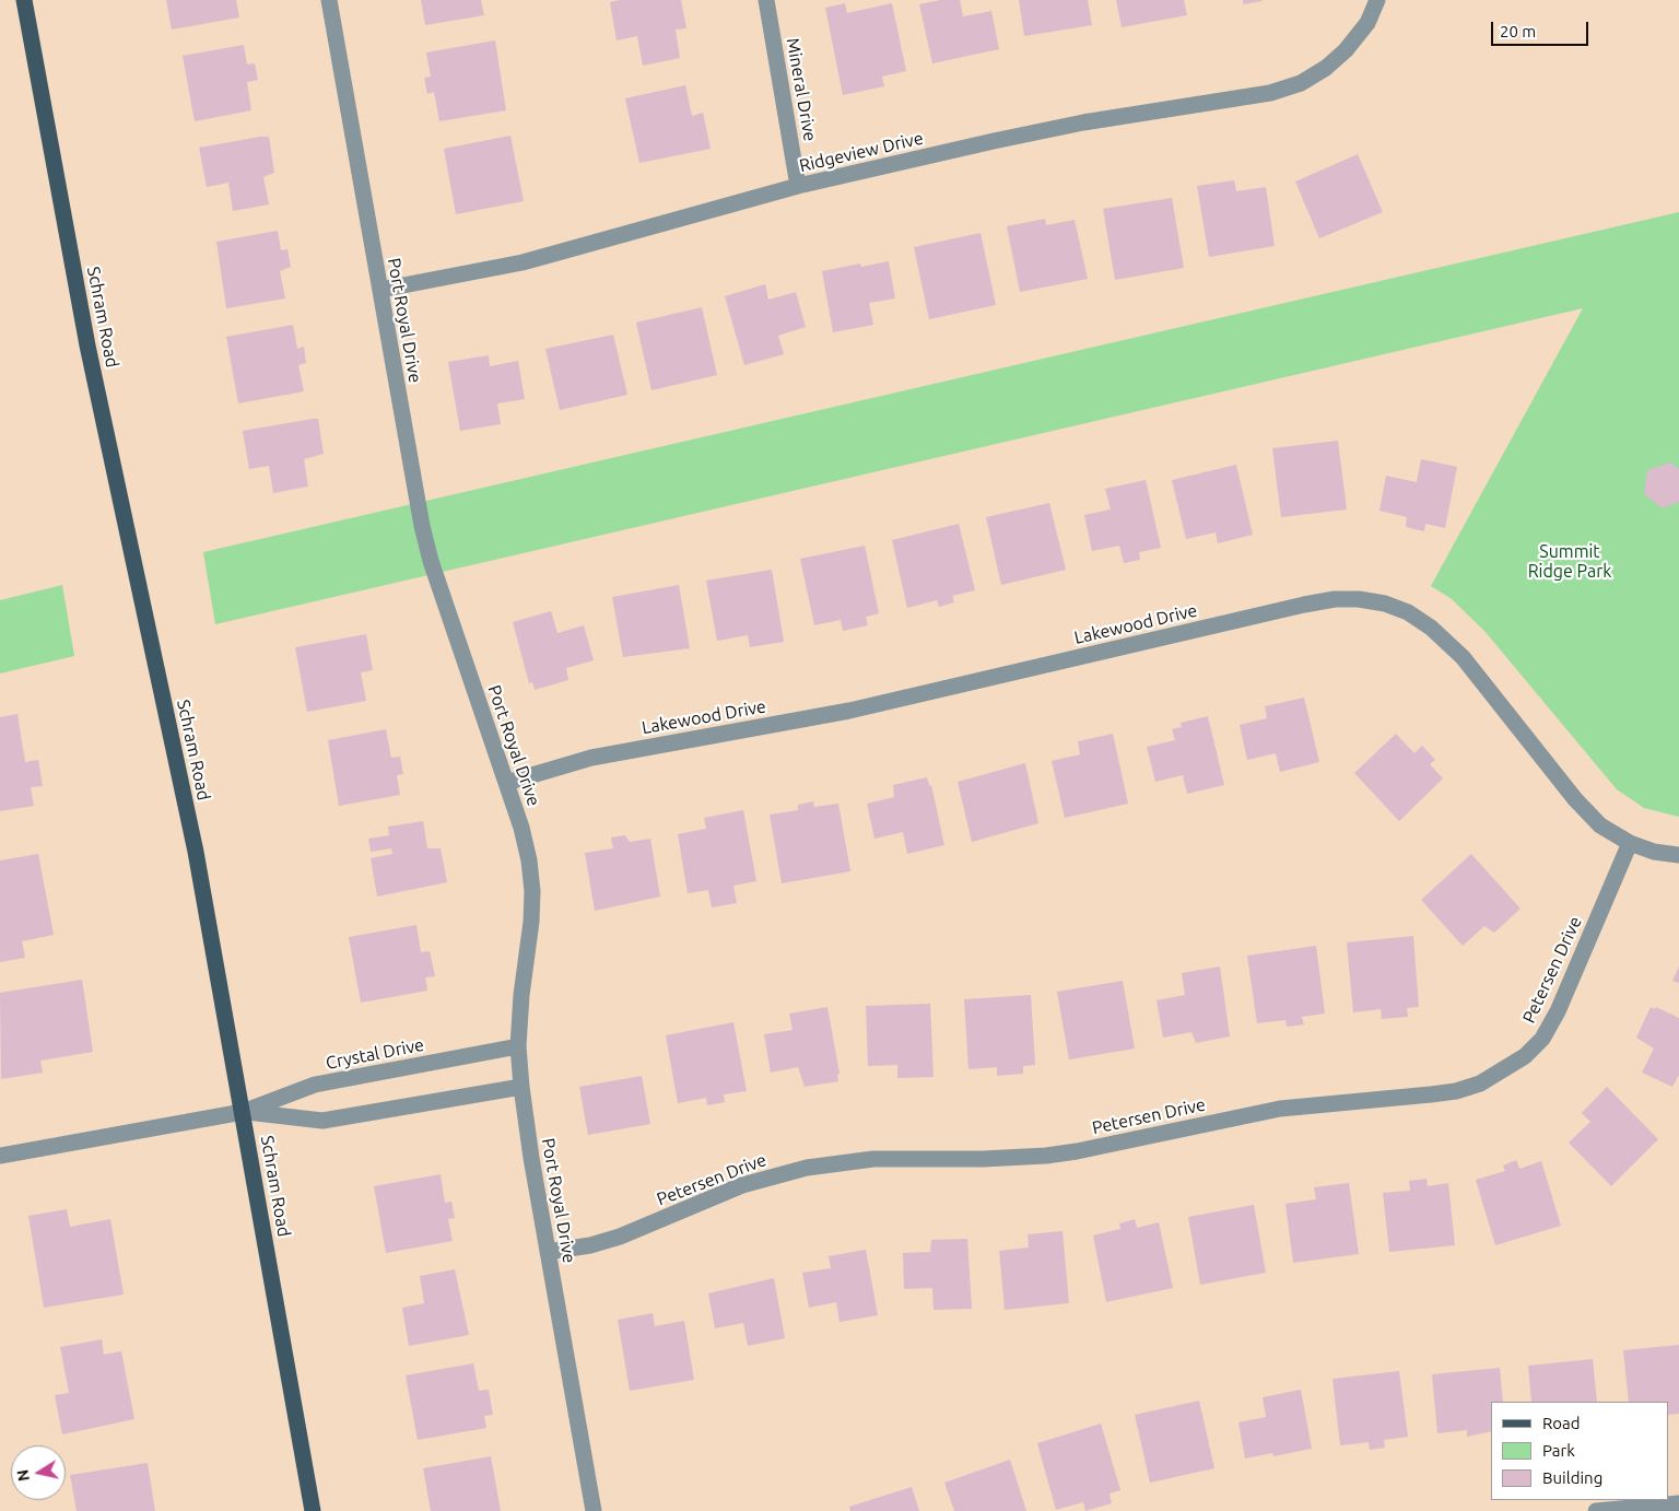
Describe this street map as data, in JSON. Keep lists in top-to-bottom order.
{
  "streets": {
    "main road": ["Schram Road"],
    "street": [
      "Mineral Drive",
      "Ridgeview Drive",
      "Port Royal Drive",
      "Lakewood Drive",
      "Petersen Drive",
      "Crystal Drive"
    ]
  },
  "crossings": [
    ["Mineral Drive", "Ridgeview Drive"],
    ["Ridgeview Drive", "Port Royal Drive"],
    ["Schram Road", "Crystal Drive"],
    ["Port Royal Drive", "Lakewood Drive"],
    ["Port Royal Drive", "Petersen Drive"],
    ["Port Royal Drive", "Crystal Drive"],
    ["Lakewood Drive", "Petersen Drive"]
  ],
  "parks": ["Summit Ridge Park"],
  "legend": ["Road", "Park", "Building"],
  "scale_bar": "20 m",
  "north": "left"
}
